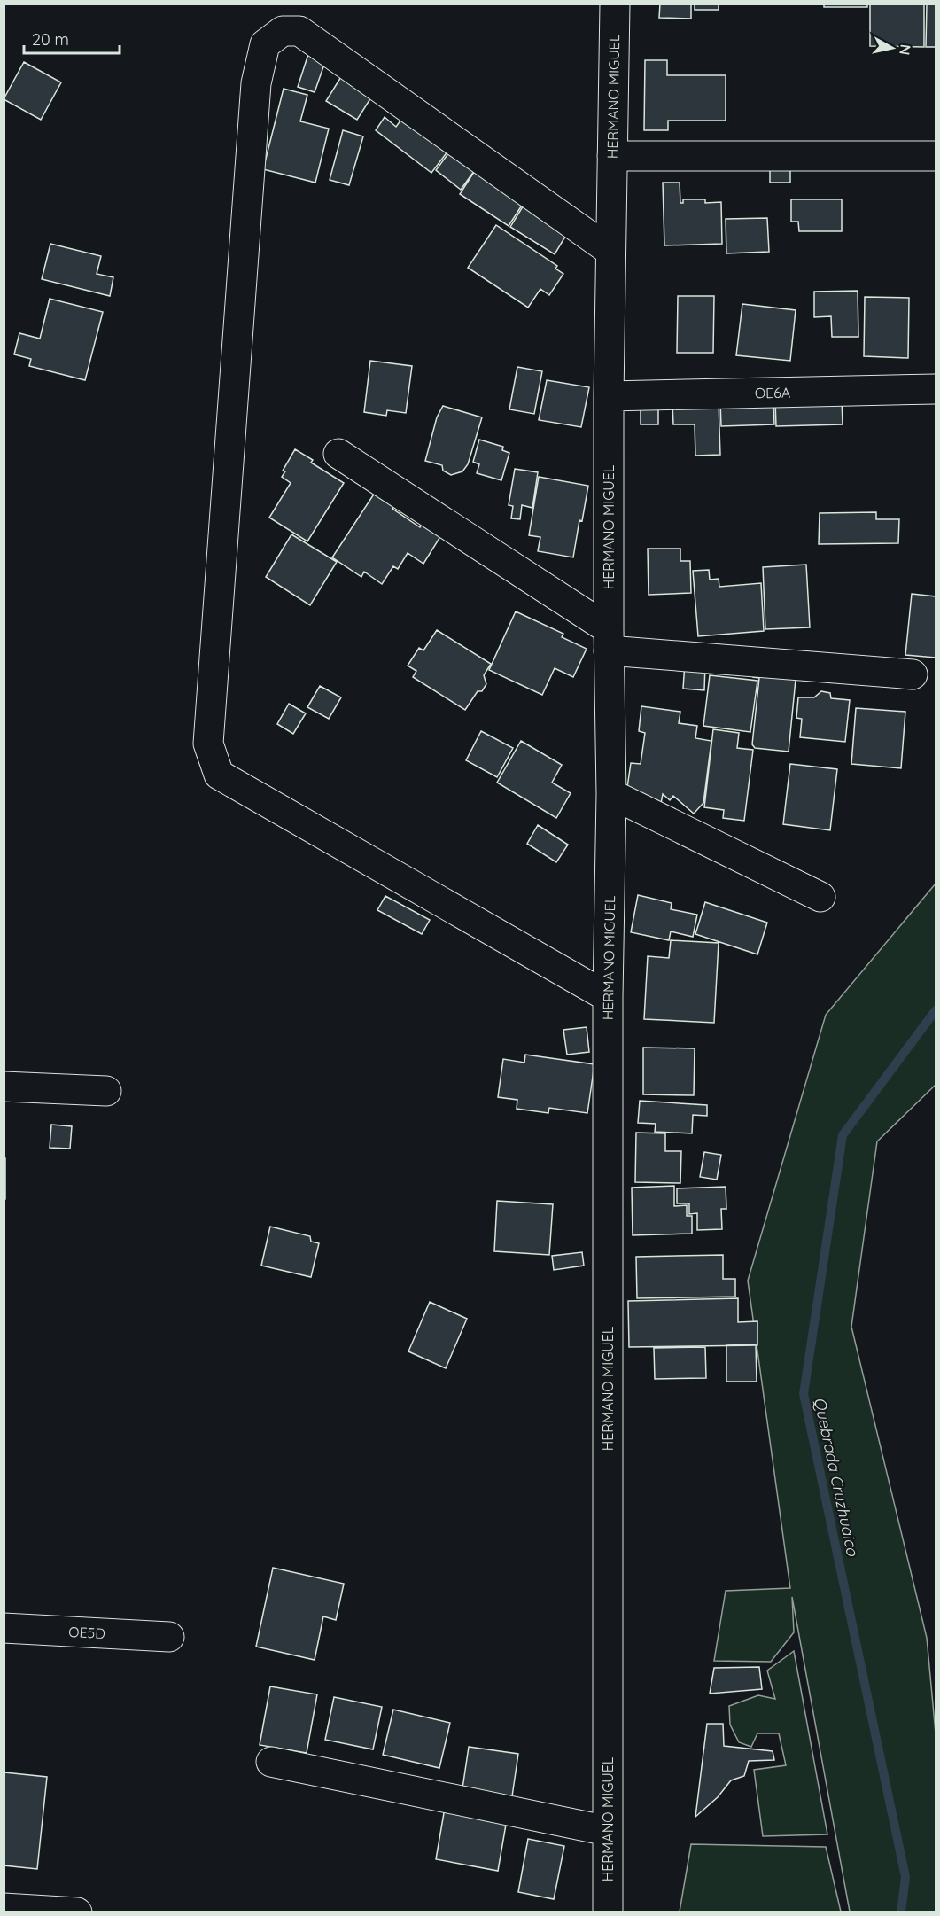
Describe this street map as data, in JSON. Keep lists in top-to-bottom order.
{
  "streets": {
    "street": ["HERMANO MIGUEL", "OE6A", "OE5D"]
  },
  "crossings": [
    ["HERMANO MIGUEL", "OE6A"]
  ],
  "water": ["Quebrada Cruzhuaico"],
  "scale_bar": "20 m",
  "north": "right"
}
